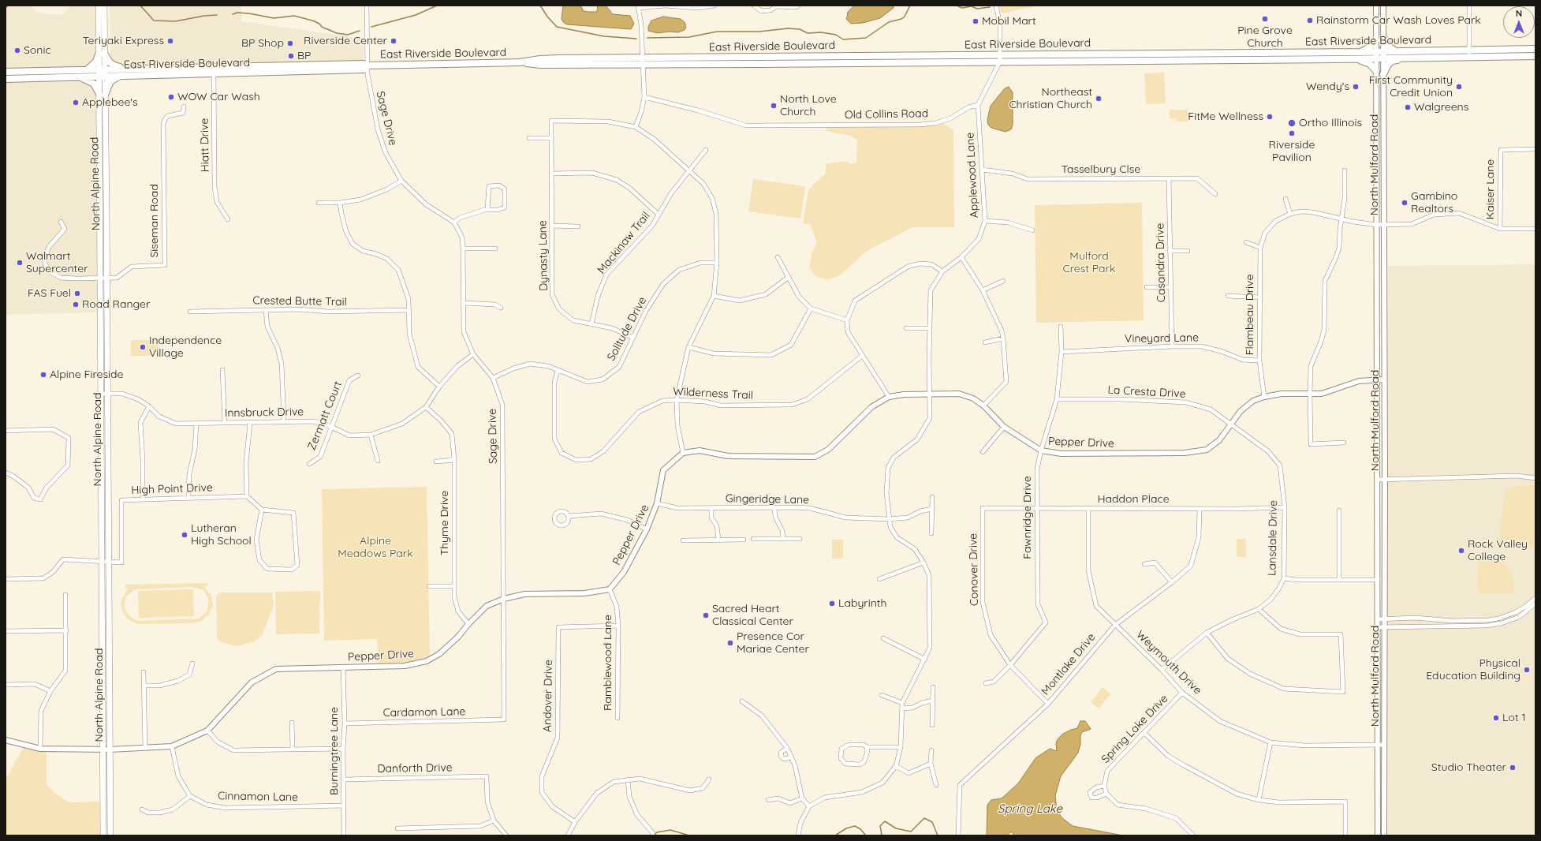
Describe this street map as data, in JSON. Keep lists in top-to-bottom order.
{
  "streets": {
    "main road": ["East Riverside Boulevard", "North Alpine Road"],
    "street": [
      "Old Collins Road",
      "Sage Drive",
      "Hiatt Drive",
      "North Mulford Road",
      "Tasselbury Clse",
      "Applewood Lane",
      "Kaiser Lane",
      "Siseman Road",
      "Mackinaw Trail",
      "Dynasty Lane",
      "Casandra Drive",
      "Crested Butte Trail",
      "Flambeau Drive",
      "Solitude Drive",
      "Vineyard Lane",
      "La Cresta Drive",
      "Wilderness Trail",
      "Innsbruck Drive",
      "Zermatt Court",
      "Pepper Drive",
      "High Point Drive",
      "Gingeridge Lane",
      "Haddon Place",
      "Fawnridge Drive",
      "Thyme Drive",
      "Lansdale Drive",
      "Conover Drive",
      "Ramblewood Lane",
      "Weymouth Drive",
      "Montlake Drive",
      "Andover Drive",
      "Cardamon Lane",
      "Spring Lake Drive",
      "Burningtree Lane",
      "Danforth Drive",
      "Cinnamon Lane"
    ]
  },
  "crossings": [
    ["East Riverside Boulevard", "Sage Drive"],
    ["East Riverside Boulevard", "Hiatt Drive"],
    ["East Riverside Boulevard", "North Mulford Road"],
    ["East Riverside Boulevard", "North Alpine Road"],
    ["Old Collins Road", "Applewood Lane"],
    ["Sage Drive", "Solitude Drive"],
    ["Sage Drive", "Innsbruck Drive"],
    ["Sage Drive", "Pepper Drive"],
    ["Sage Drive", "Cardamon Lane"],
    ["North Mulford Road", "Flambeau Drive"],
    ["North Mulford Road", "Pepper Drive"],
    ["North Mulford Road", "Weymouth Drive"],
    ["Tasselbury Clse", "Applewood Lane"],
    ["Tasselbury Clse", "Casandra Drive"],
    ["Applewood Lane", "Pepper Drive"],
    ["Applewood Lane", "Gingeridge Lane"],
    ["North Alpine Road", "Siseman Road"],
    ["North Alpine Road", "Innsbruck Drive"],
    ["North Alpine Road", "Pepper Drive"],
    ["North Alpine Road", "High Point Drive"],
    ["Kaiser Lane", "Flambeau Drive"],
    ["Mackinaw Trail", "Dynasty Lane"],
    ["Dynasty Lane", "Solitude Drive"],
    ["Casandra Drive", "Vineyard Lane"],
    ["Flambeau Drive", "Vineyard Lane"],
    ["Flambeau Drive", "Pepper Drive"],
    ["Solitude Drive", "Wilderness Trail"],
    ["Vineyard Lane", "Fawnridge Drive"],
    ["La Cresta Drive", "Pepper Drive"],
    ["La Cresta Drive", "Fawnridge Drive"],
    ["La Cresta Drive", "Lansdale Drive"],
    ["Innsbruck Drive", "Zermatt Court"],
    ["Innsbruck Drive", "Thyme Drive"],
    ["Pepper Drive", "Gingeridge Lane"],
    ["Pepper Drive", "Fawnridge Drive"],
    ["Pepper Drive", "Thyme Drive"],
    ["Pepper Drive", "Lansdale Drive"],
    ["Pepper Drive", "Ramblewood Lane"],
    ["Pepper Drive", "Burningtree Lane"],
    ["Haddon Place", "Fawnridge Drive"],
    ["Haddon Place", "Lansdale Drive"],
    ["Haddon Place", "Conover Drive"],
    ["Haddon Place", "Weymouth Drive"],
    ["Haddon Place", "Montlake Drive"],
    ["Fawnridge Drive", "Conover Drive"],
    ["Lansdale Drive", "Weymouth Drive"],
    ["Conover Drive", "Montlake Drive"],
    ["Ramblewood Lane", "Andover Drive"],
    ["Weymouth Drive", "Montlake Drive"],
    ["Weymouth Drive", "Spring Lake Drive"],
    ["Cardamon Lane", "Burningtree Lane"],
    ["Burningtree Lane", "Danforth Drive"],
    ["Burningtree Lane", "Cinnamon Lane"]
  ],
  "water": ["Spring Lake"],
  "parks": ["Mulford Crest Park", "Alpine Meadows Park"],
  "places": [
    "Pine Grove Church",
    "Rainstorm Car Wash Loves Park",
    "Mobil Mart",
    "Teriyaki Express",
    "Riverside Center",
    "BP Shop",
    "Sonic",
    "BP",
    "Wendy's",
    "First Community Credit Union",
    "WOW Car Wash",
    "Northeast Christian Church",
    "Applebee's",
    "North Love Church",
    "Walgreens",
    "FitMe Wellness",
    "Ortho Illinois",
    "Riverside Pavilion",
    "Gambino Realtors",
    "Walmart Supercenter",
    "FAS Fuel",
    "Road Ranger",
    "Independence Village",
    "Alpine Fireside",
    "Lutheran High School",
    "Rock Valley College",
    "Labyrinth",
    "Sacred Heart Classical Center",
    "Presence Cor Mariae Center",
    "Physical Education Building",
    "Lot 1",
    "Studio Theater"
  ],
  "north": "top"
}
